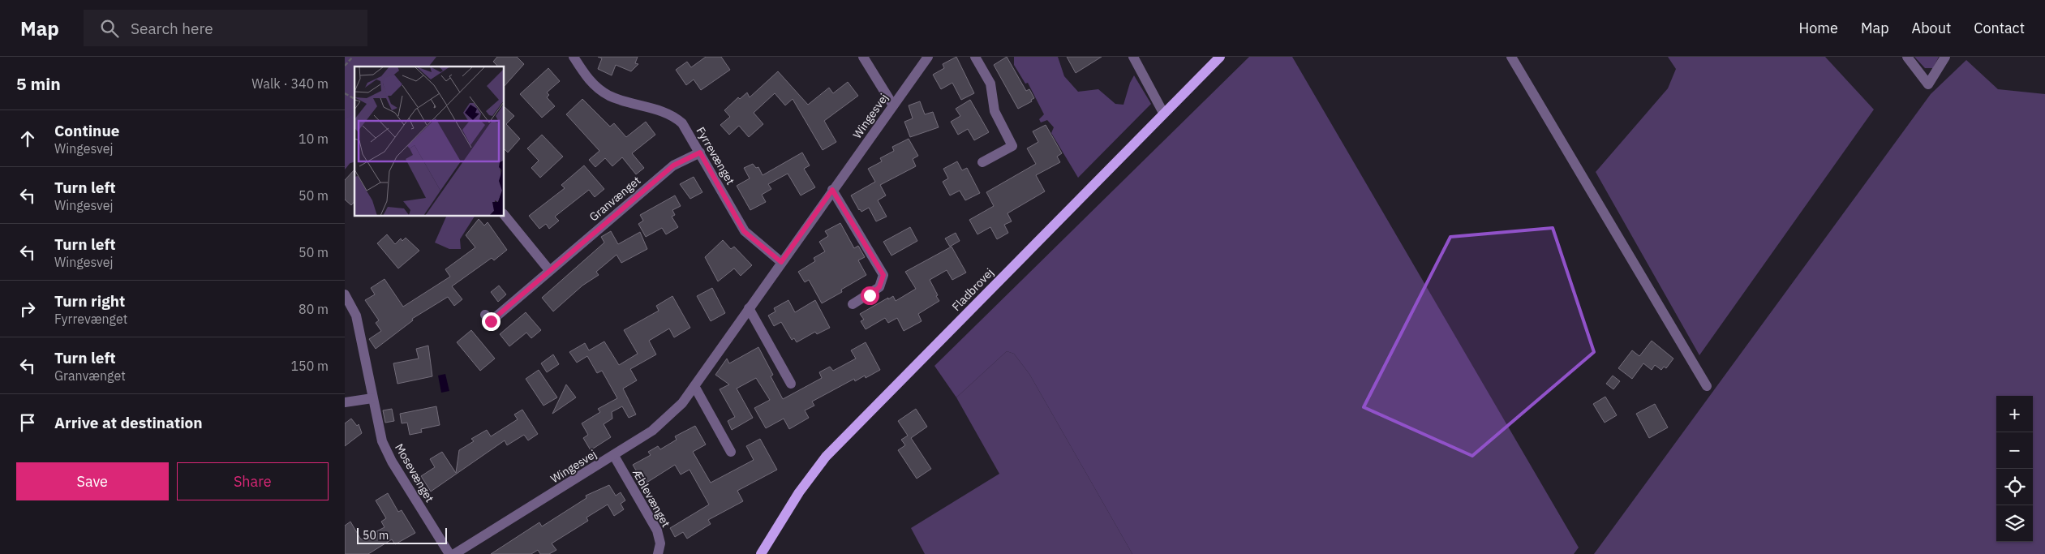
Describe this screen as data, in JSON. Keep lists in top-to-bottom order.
{
  "streets": {
    "main road": ["Fladbrovej"],
    "street": [
      "Wingesvej",
      "Fyrrevænget",
      "Granvænget",
      "Mosevænget",
      "Æblevænget"
    ]
  },
  "crossings": [
    ["Wingesvej", "Fyrrevænget"],
    ["Wingesvej", "Æblevænget"],
    ["Fyrrevænget", "Granvænget"]
  ],
  "scale_bar": "50 m",
  "page": {
    "header": "Map",
    "search": "Search here",
    "nav": [
      "Home",
      "Map",
      "About",
      "Contact"
    ],
    "heading": ["5 min", "Walk · 340 m"],
    "list": [
      ["Continue", "Wingesvej", "10 m"],
      ["Turn left", "Wingesvej", "50 m"],
      ["Turn left", "Wingesvej", "50 m"],
      ["Turn right", "Fyrrevænget", "80 m"],
      ["Turn left", "Granvænget", "150 m"],
      "Arrive at destination"
    ],
    "map_buttons": ["+", "−"],
    "buttons": ["Save", "Share"],
    "scale": "50 m"
  }
}
